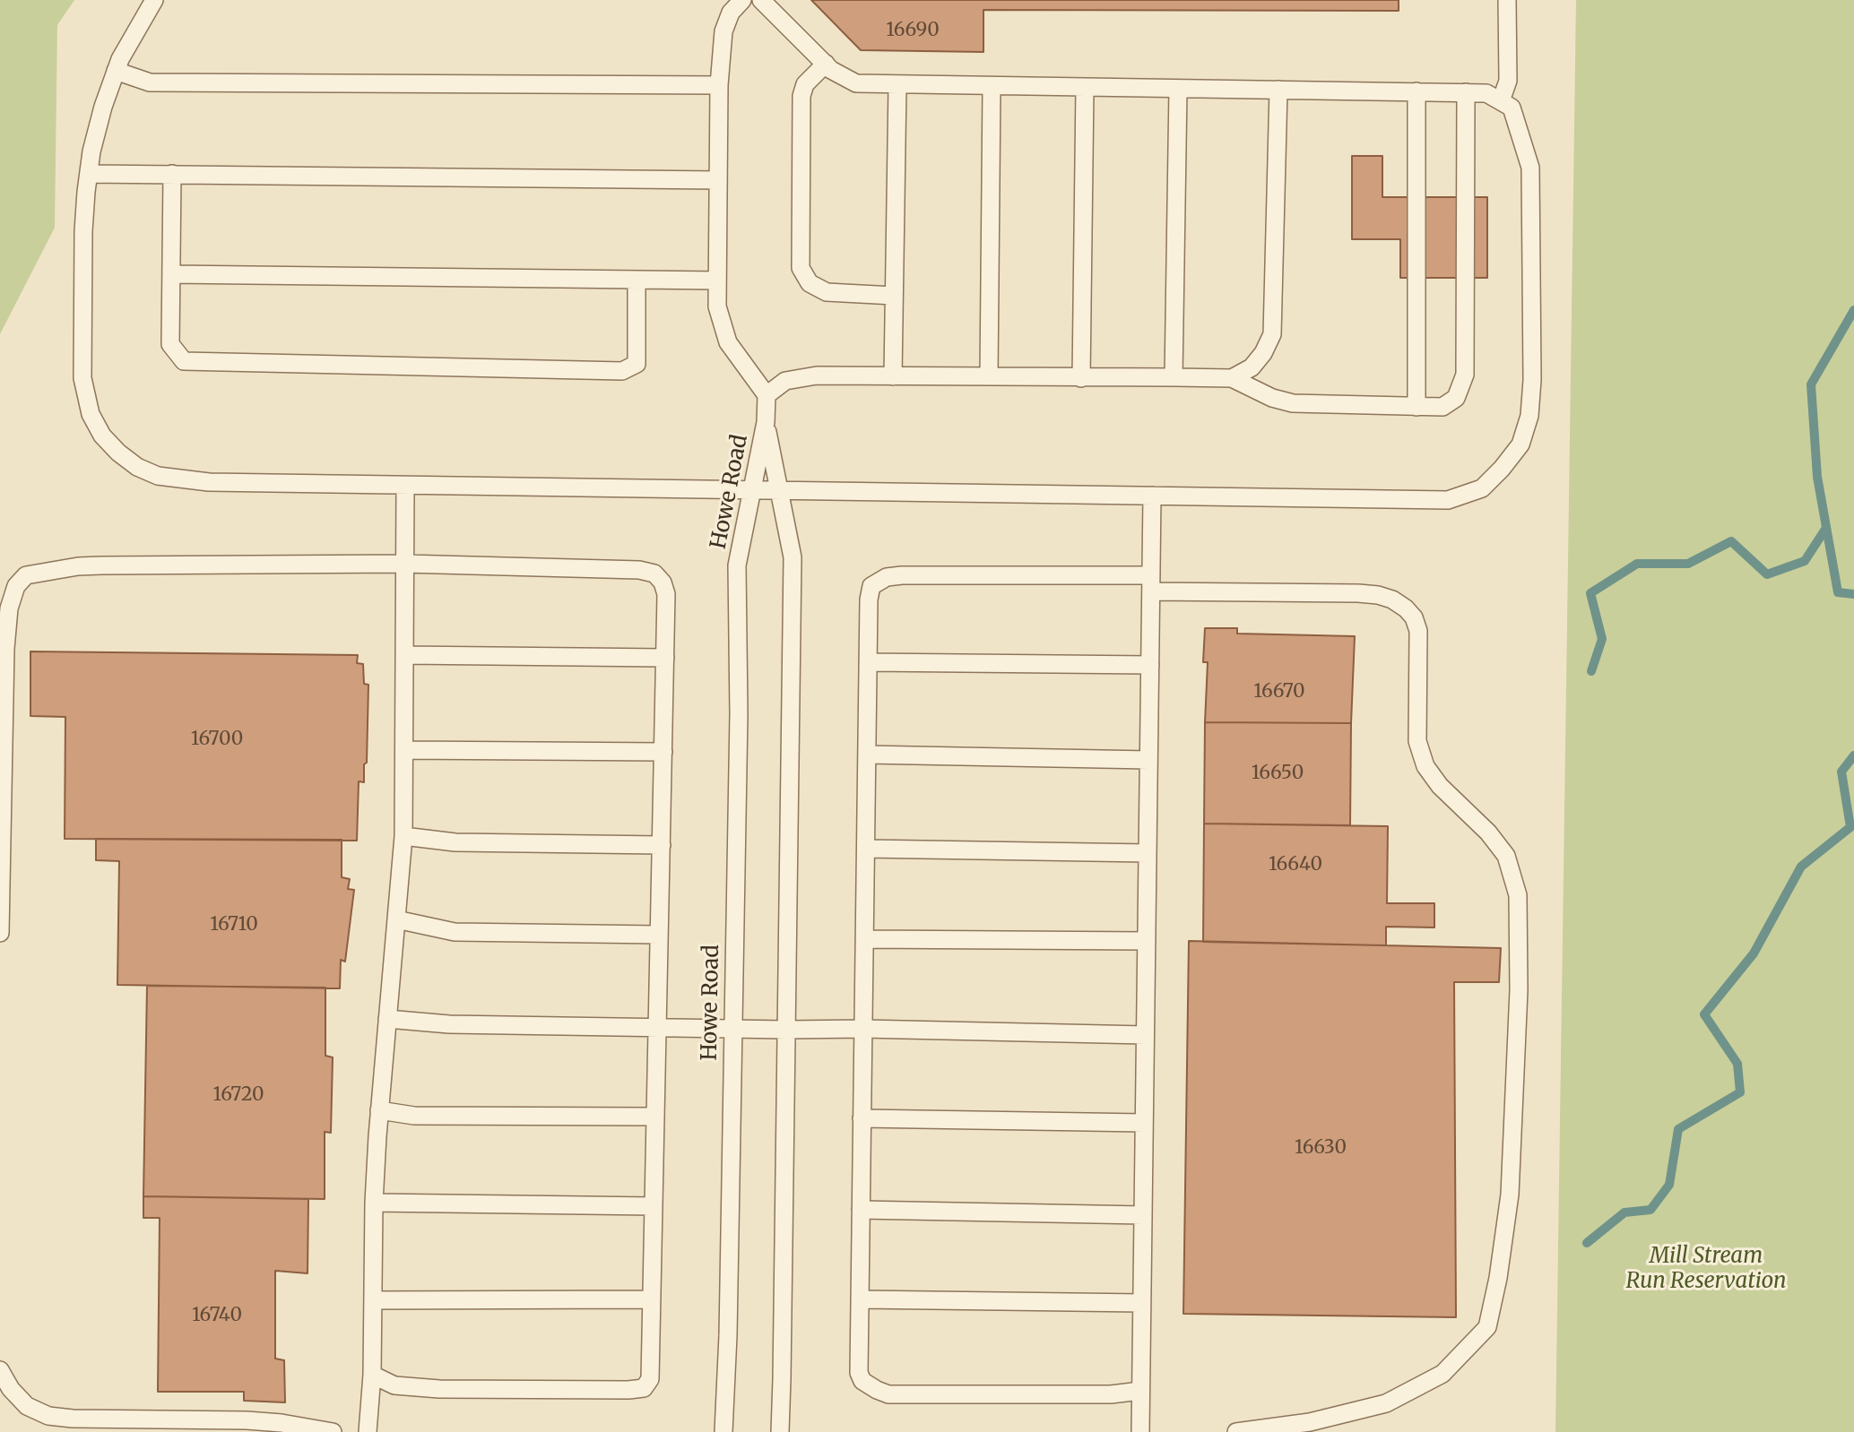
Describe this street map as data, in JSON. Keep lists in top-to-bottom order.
{
  "streets": {
    "lane": ["Howe Road"]
  },
  "parks": ["Mill Stream Run Reservation"],
  "house_numbers": [
    "16690",
    "16670",
    "16700",
    "16650",
    "16640",
    "16710",
    "16720",
    "16630",
    "16740"
  ]
}
